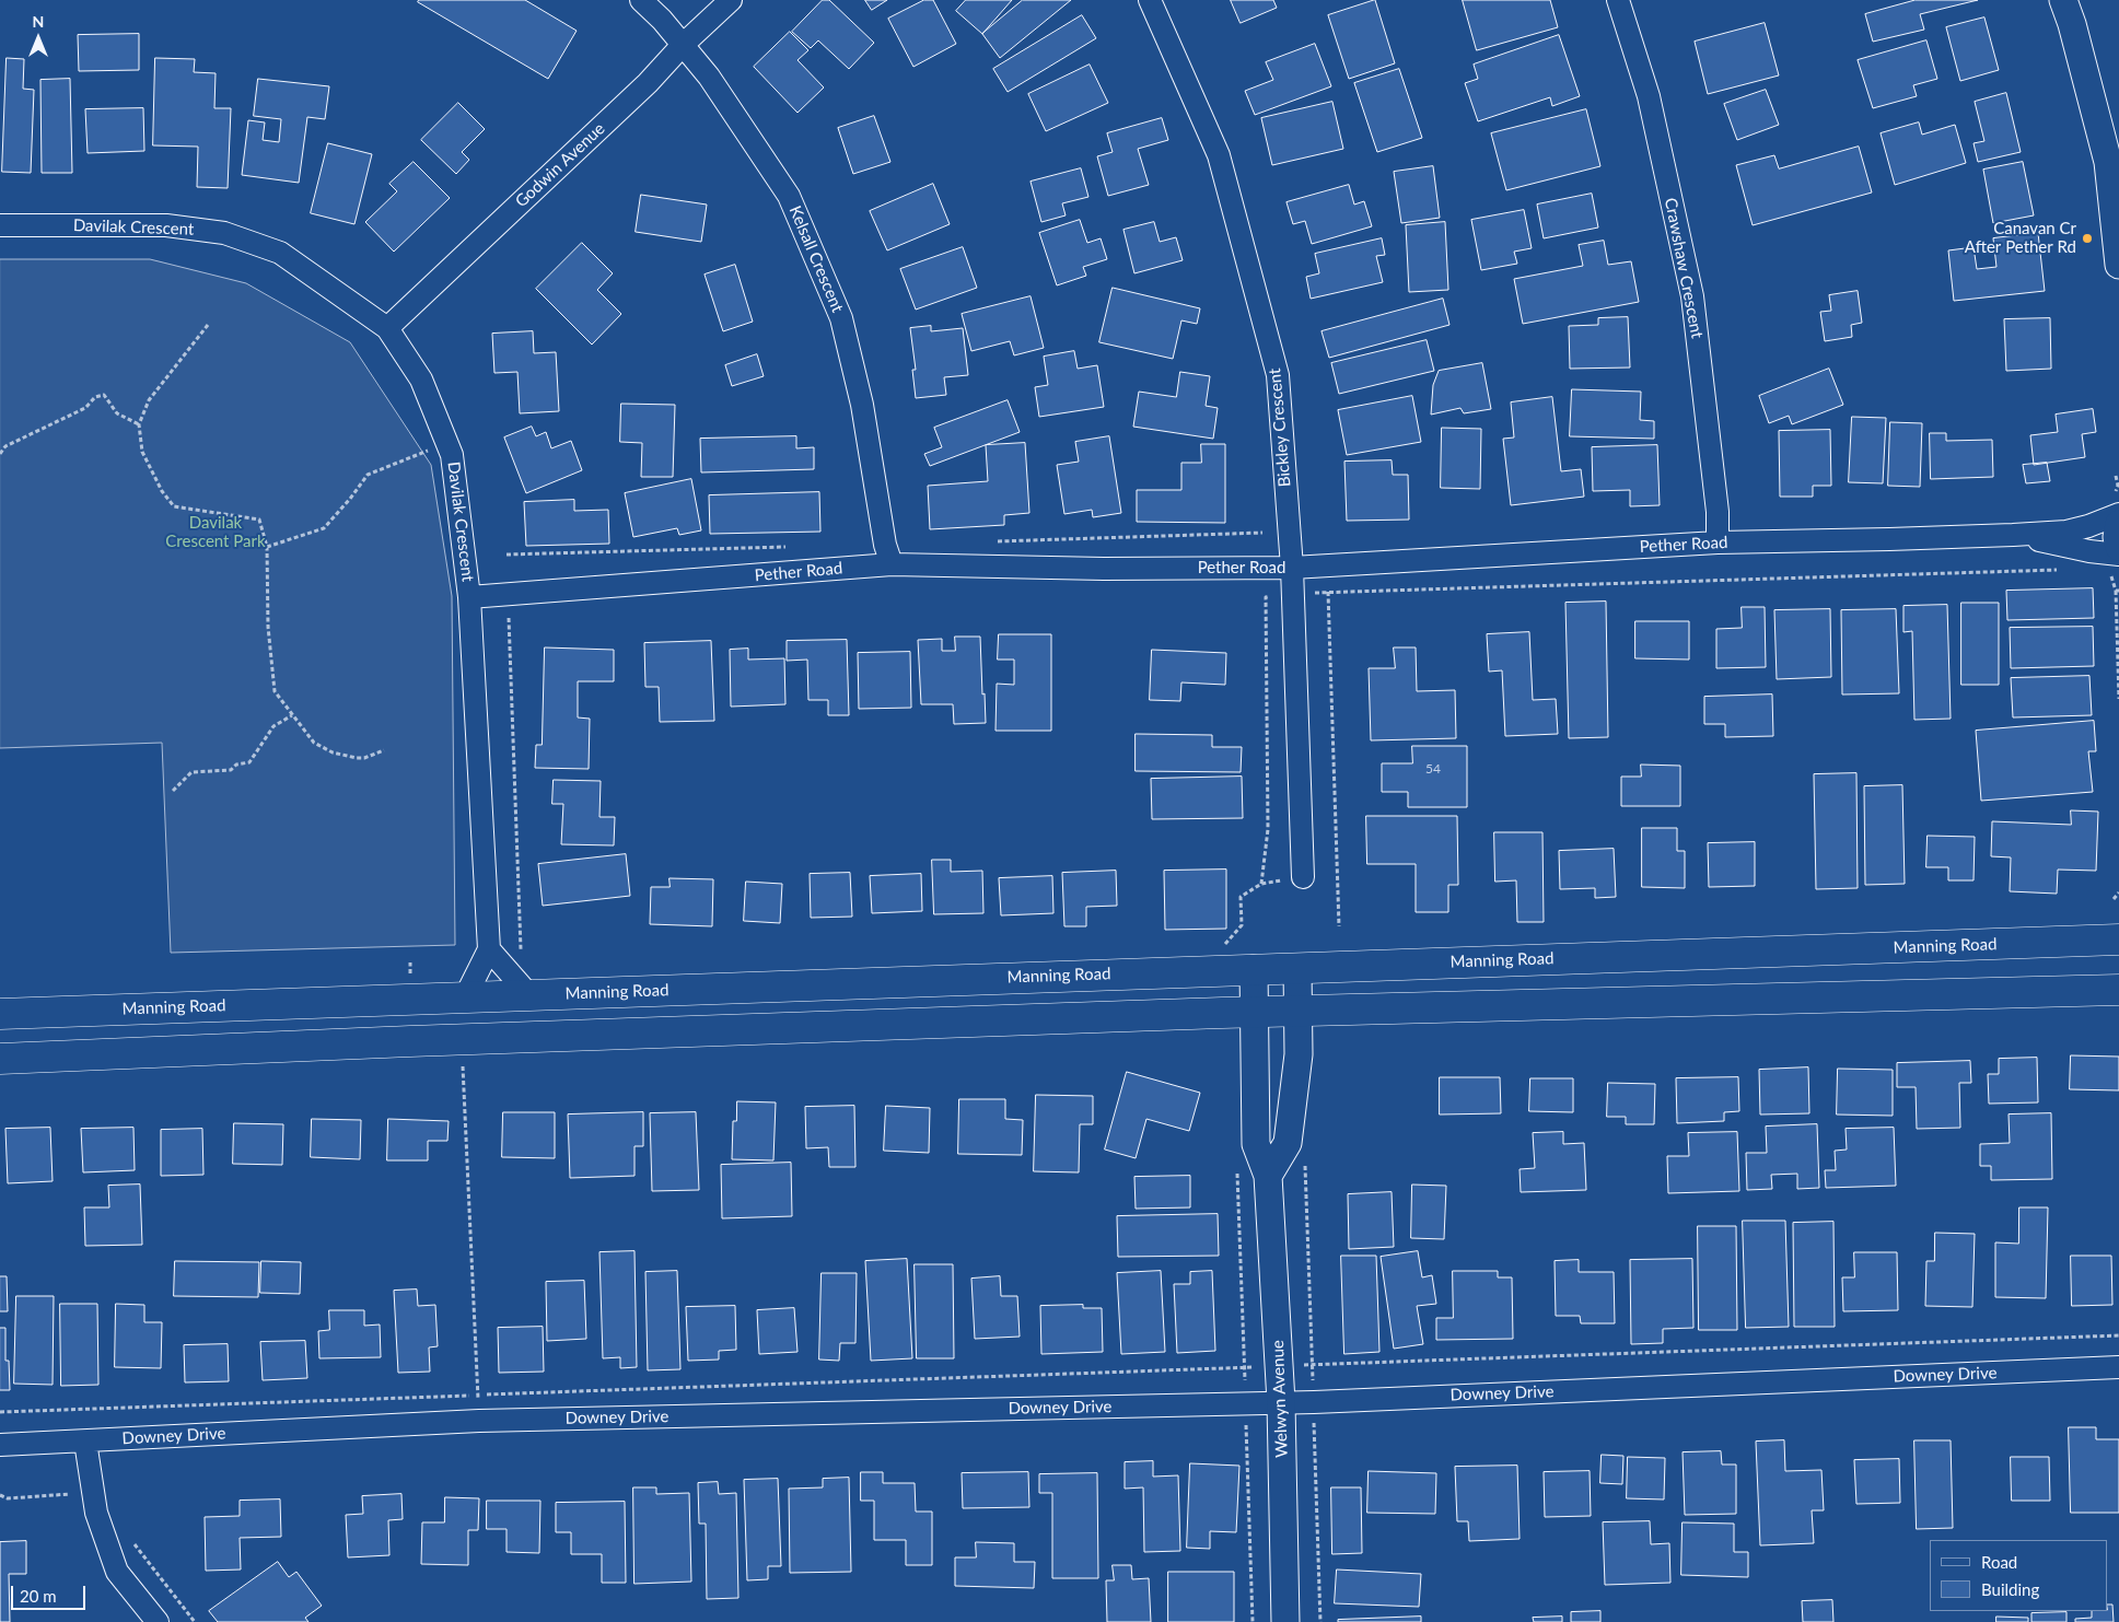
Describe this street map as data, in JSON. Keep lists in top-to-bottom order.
{
  "streets": {
    "main road": ["Manning Road"],
    "street": [
      "Godwin Avenue",
      "Davilak Crescent",
      "Kelsall Crescent",
      "Crawshaw Crescent",
      "Bickley Crescent",
      "Pether Road",
      "Downey Drive",
      "Welwyn Avenue"
    ]
  },
  "crossings": [
    ["Godwin Avenue", "Davilak Crescent"],
    ["Godwin Avenue", "Kelsall Crescent"],
    ["Davilak Crescent", "Pether Road"],
    ["Davilak Crescent", "Manning Road"],
    ["Kelsall Crescent", "Pether Road"],
    ["Crawshaw Crescent", "Pether Road"],
    ["Bickley Crescent", "Pether Road"],
    ["Manning Road", "Welwyn Avenue"],
    ["Downey Drive", "Welwyn Avenue"]
  ],
  "parks": ["Davilak Crescent Park"],
  "places": ["Canavan Cr After Pether Rd"],
  "house_numbers": ["54"],
  "legend": ["Road", "Building"],
  "scale_bar": "20 m",
  "north": "top"
}
